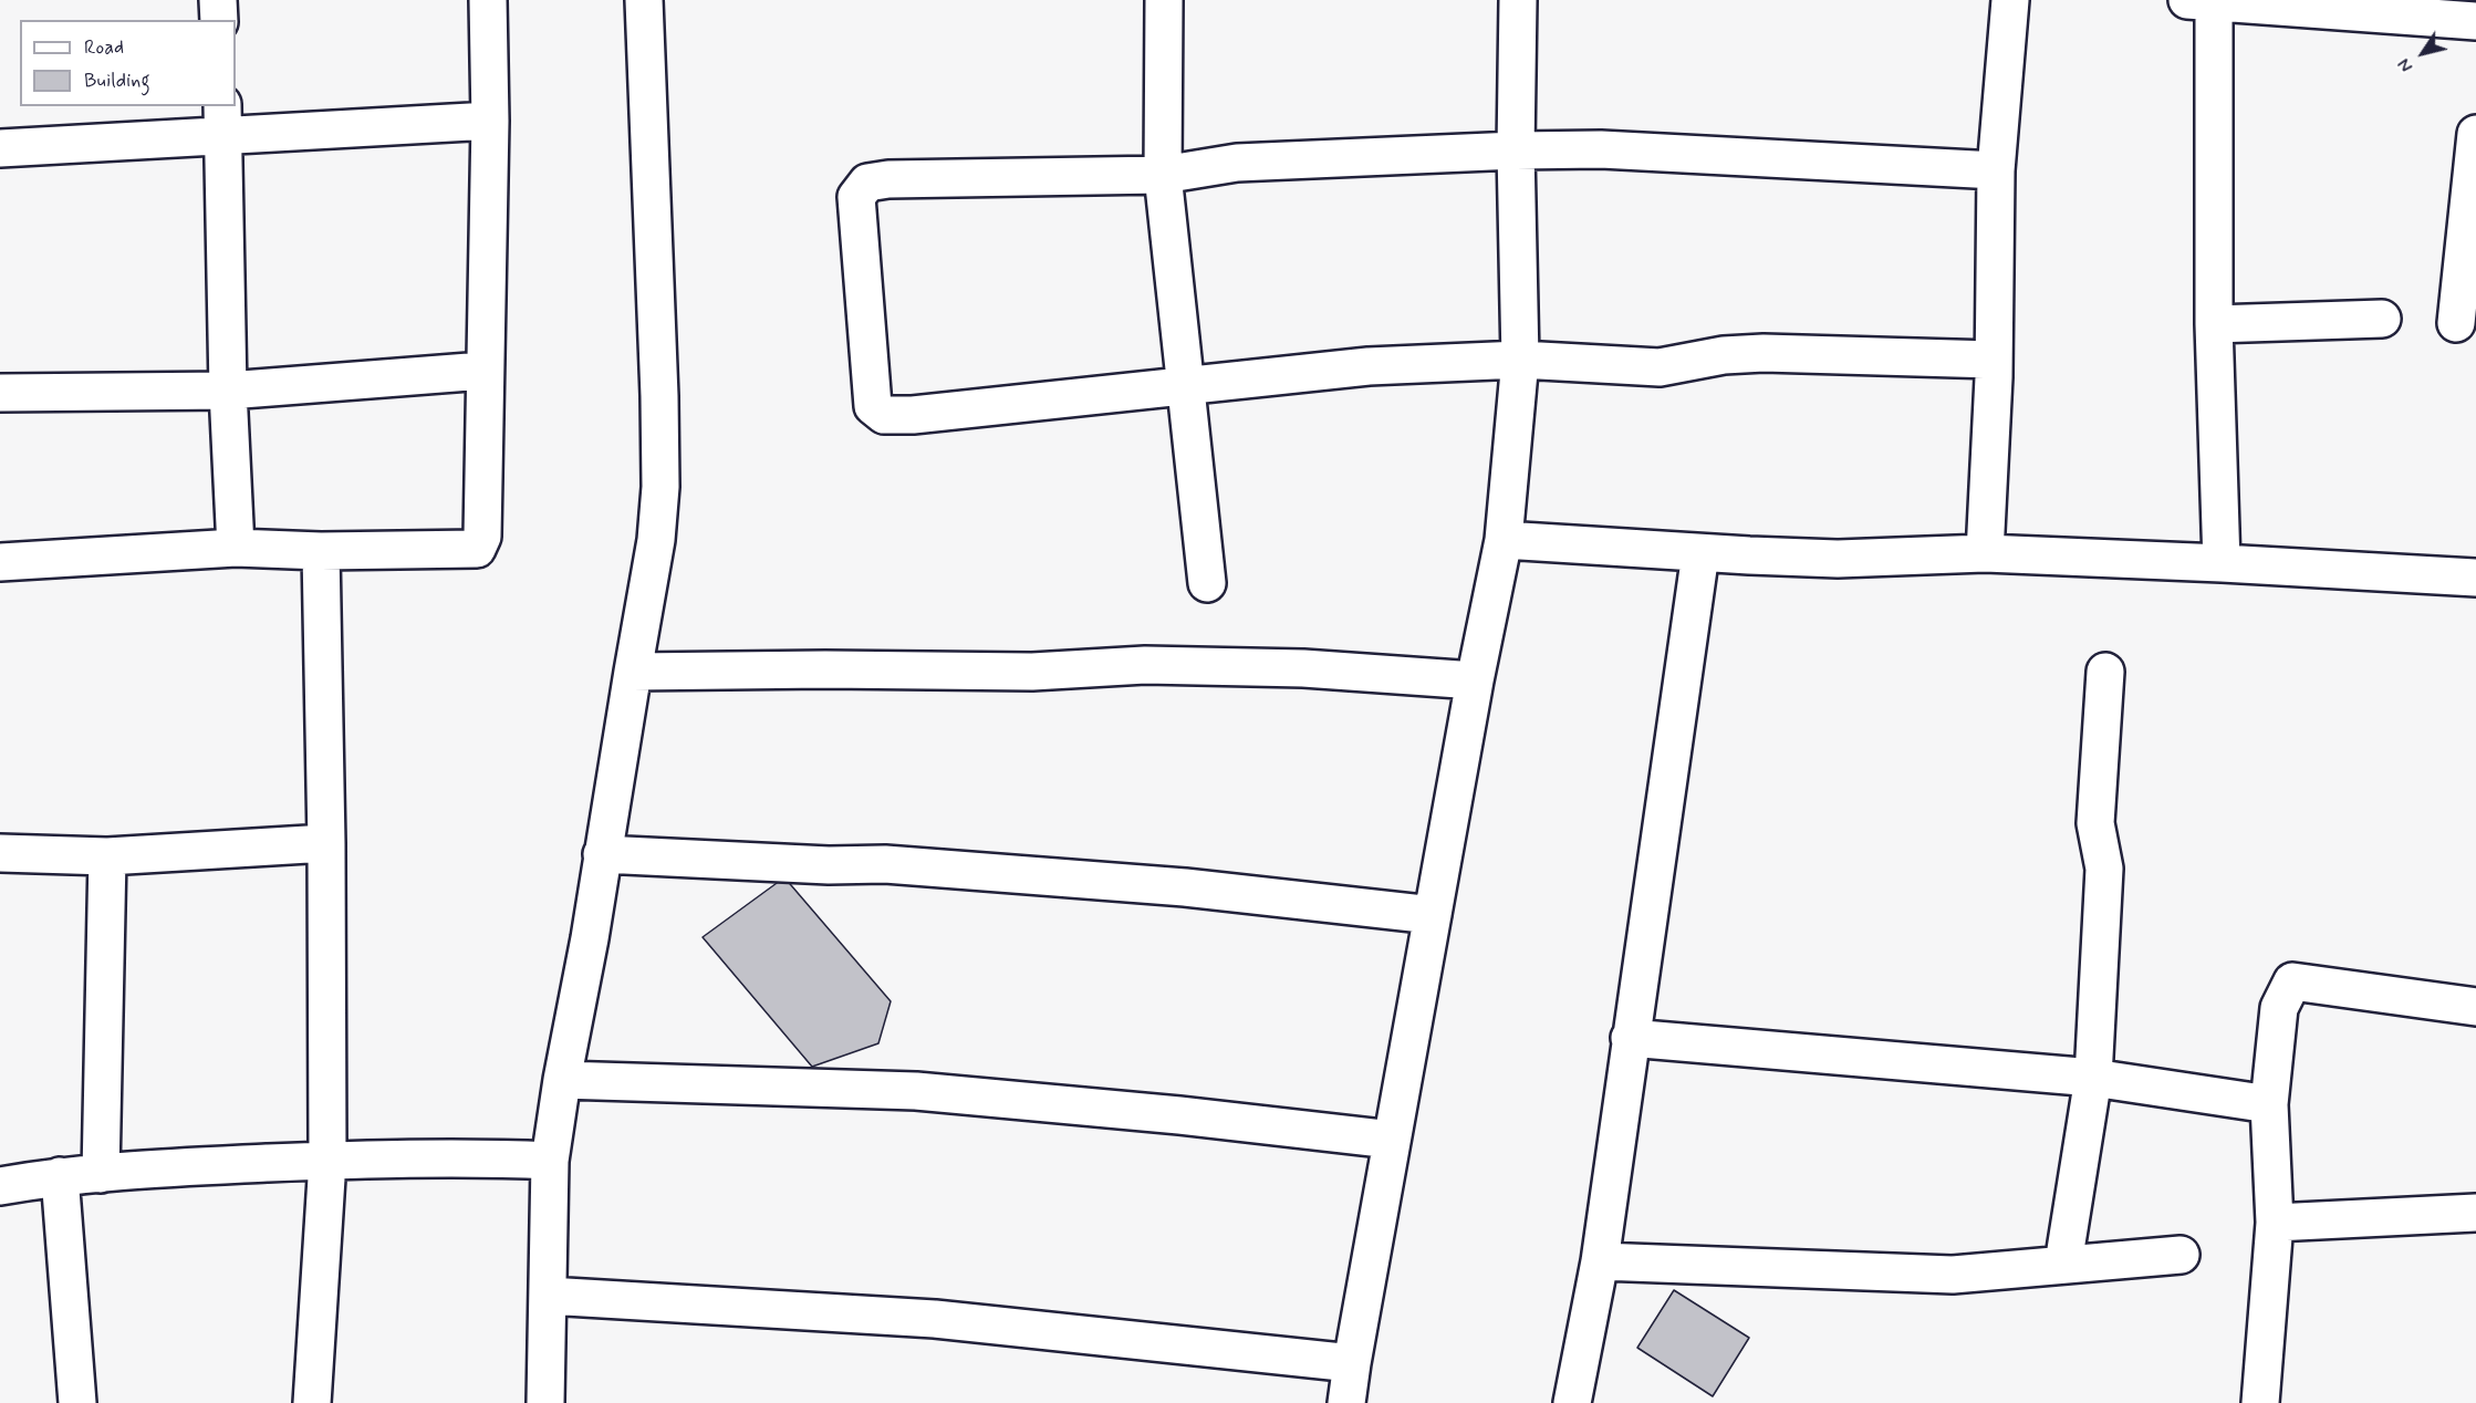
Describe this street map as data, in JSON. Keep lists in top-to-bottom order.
{
  "legend": ["Road", "Building"],
  "north": "bottom left"
}
